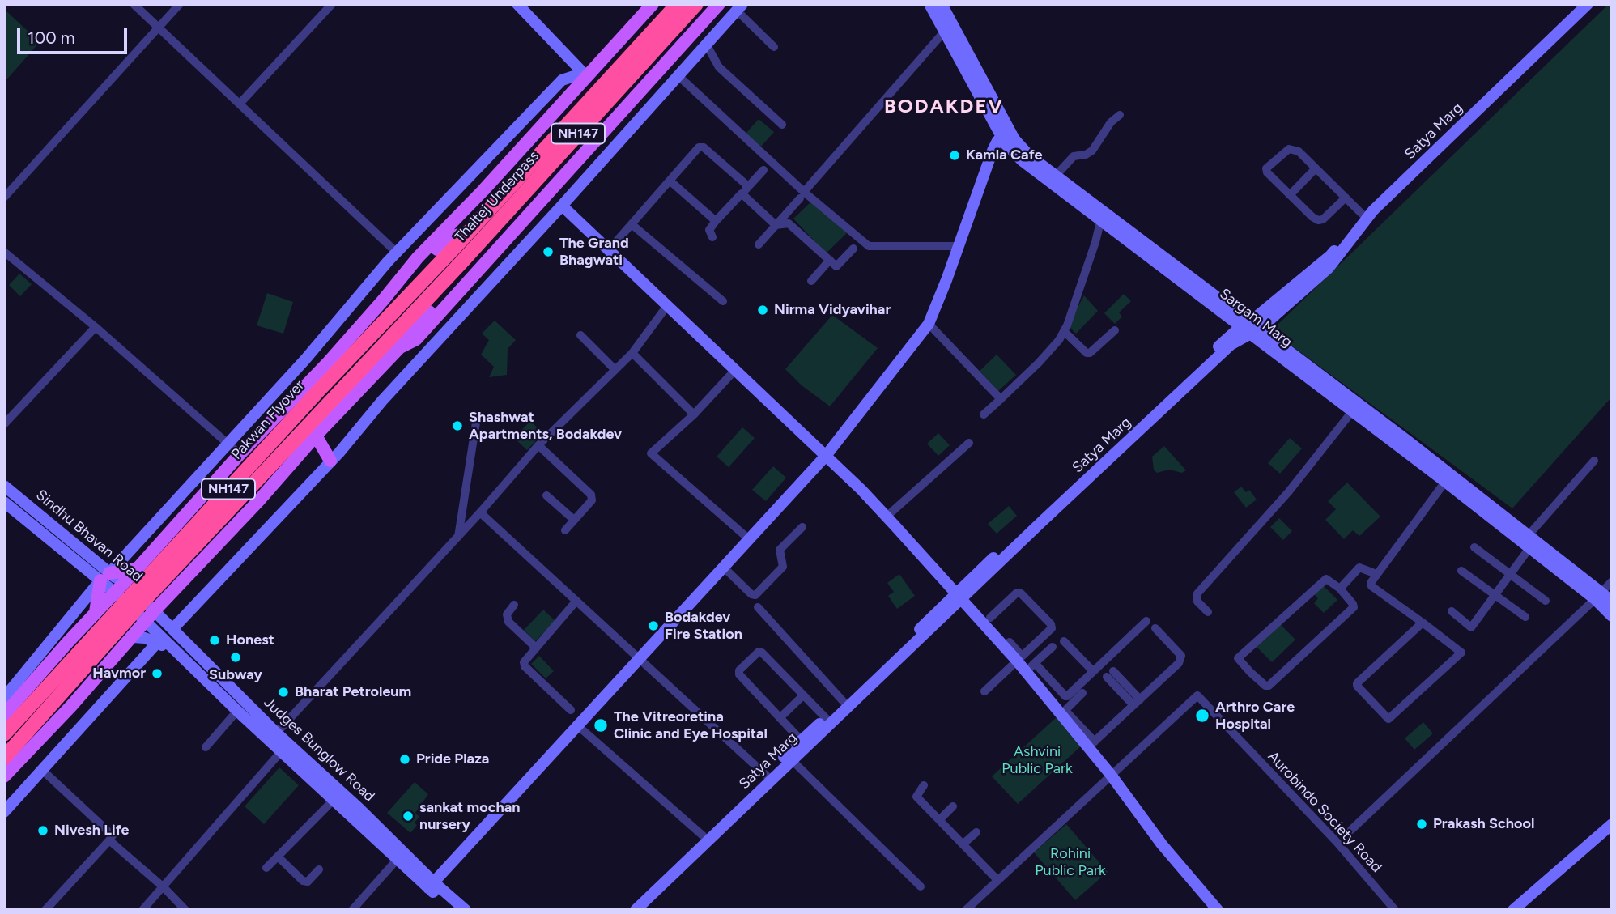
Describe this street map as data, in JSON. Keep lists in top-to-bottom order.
{
  "streets": {
    "highway": ["NH147", "Thaltej Underpass", "Pakwan Flyover"],
    "main road": [
      "Satya Marg",
      "Sargam Marg",
      "Sindhu Bhavan Road",
      "Judges Bunglow Road"
    ],
    "street": ["Aurobindo Society Road"]
  },
  "crossings": [
    ["Satya Marg", "Sargam Marg"],
    ["NH147", "Thaltej Underpass"],
    ["Thaltej Underpass", "Pakwan Flyover"],
    ["Sindhu Bhavan Road", "Judges Bunglow Road"]
  ],
  "districts": ["BODAKDEV"],
  "parks": ["Ashvini Public Park", "Rohini Public Park"],
  "places": [
    "Kamla Cafe",
    "The Grand Bhagwati",
    "Nirma Vidyavihar",
    "Shashwat Apartments, Bodakdev",
    "Bodakdev Fire Station",
    "Honest",
    "Subway",
    "Havmor",
    "Bharat Petroleum",
    "Arthro Care Hospital",
    "The Vitreoretina Clinic and Eye Hospital",
    "Pride Plaza",
    "sankat mochan nursery",
    "Prakash School",
    "Nivesh Life"
  ],
  "scale_bar": "100 m"
}
